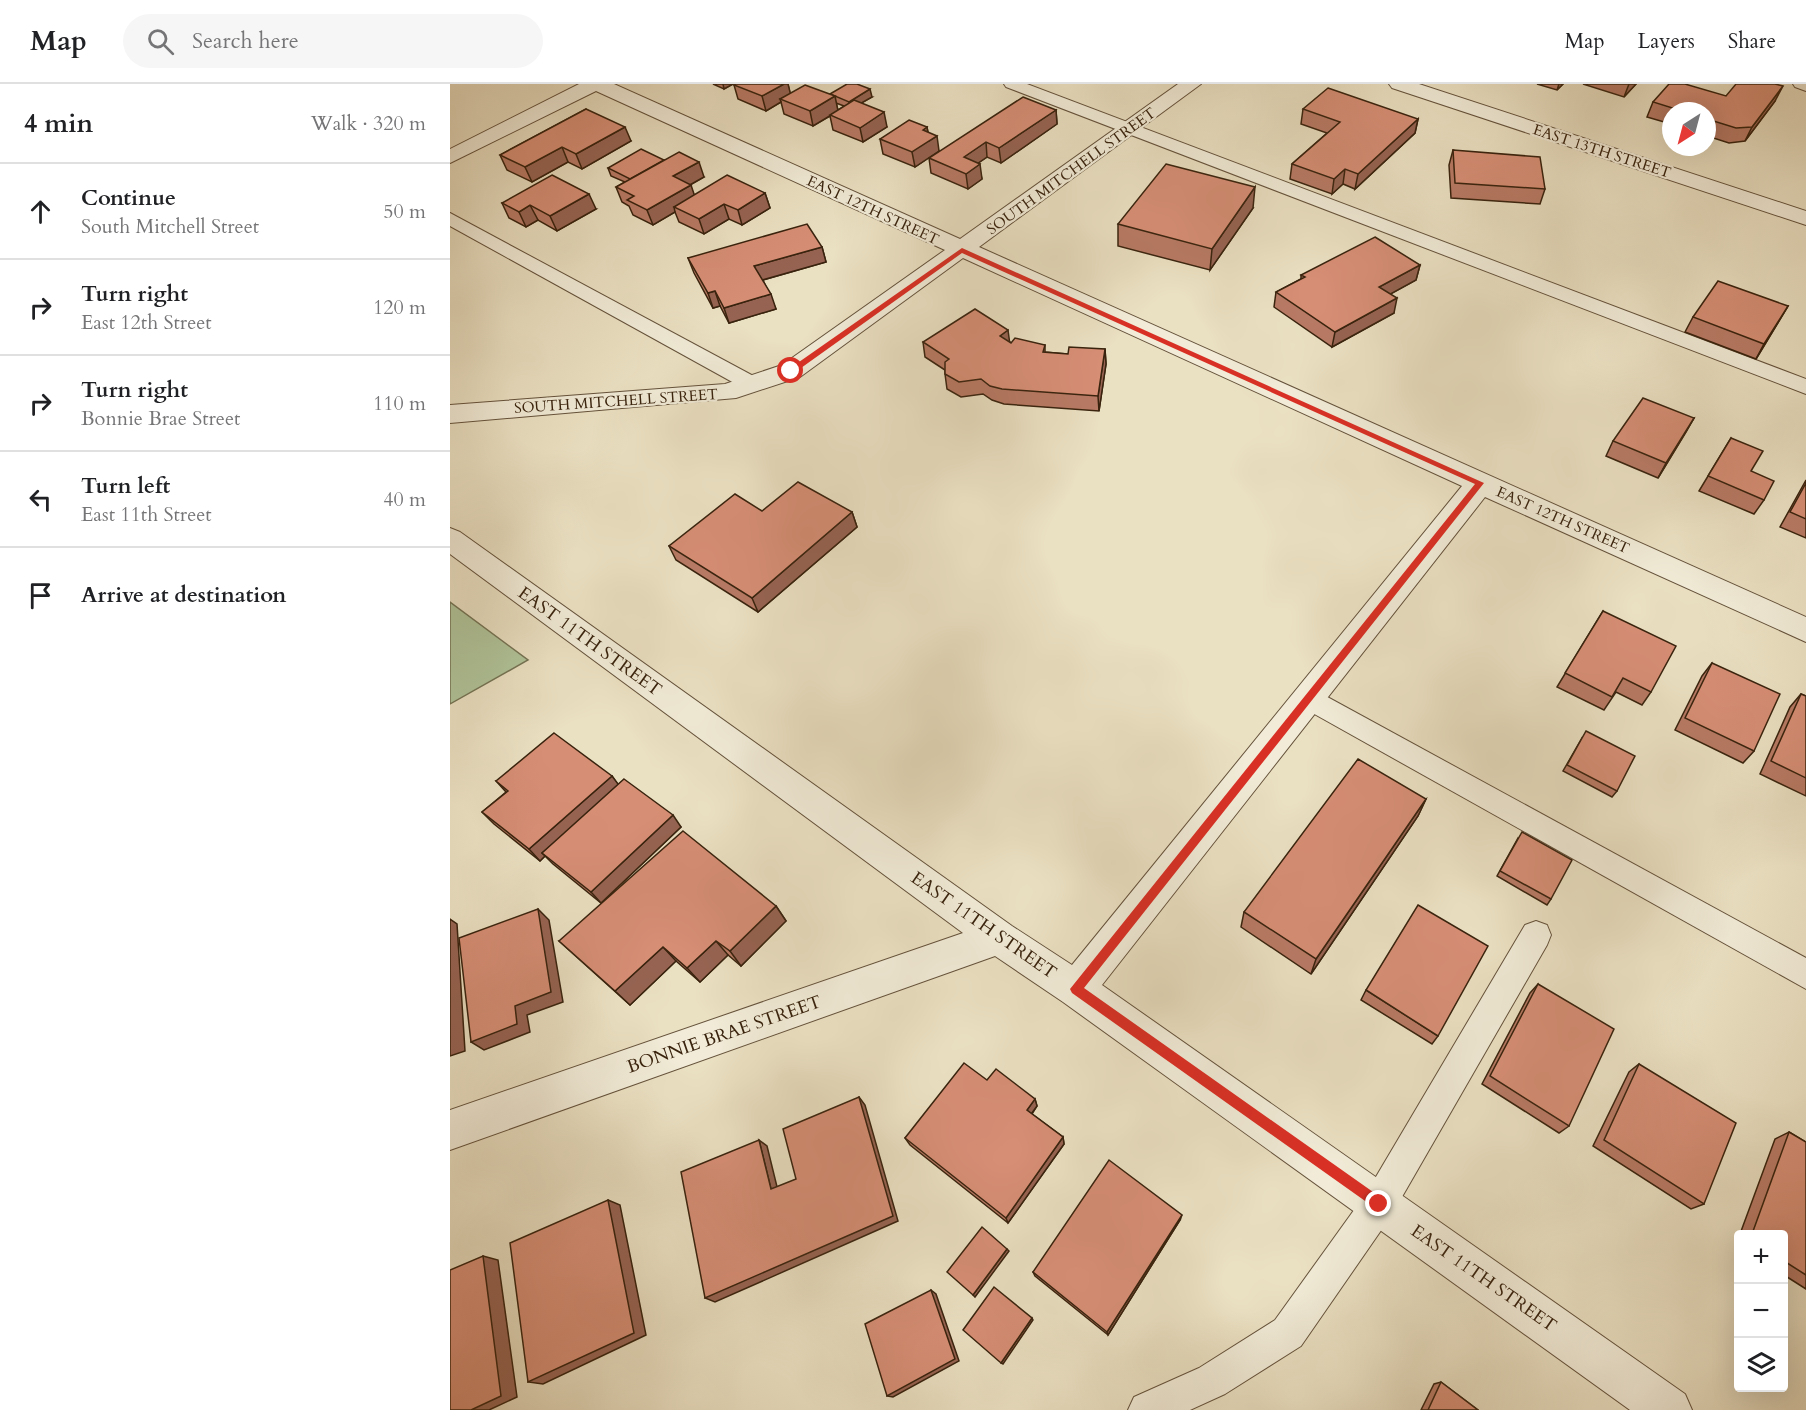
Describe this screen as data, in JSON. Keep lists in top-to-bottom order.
{
  "streets": {
    "street": [
      "EAST 13TH STREET",
      "SOUTH MITCHELL STREET",
      "EAST 12TH STREET",
      "EAST 11TH STREET",
      "BONNIE BRAE STREET"
    ]
  },
  "crossings": [
    ["SOUTH MITCHELL STREET", "EAST 12TH STREET"],
    ["EAST 11TH STREET", "BONNIE BRAE STREET"]
  ],
  "north": "bottom left",
  "page": {
    "header": "Map",
    "search": "Search here",
    "nav": ["Map", "Layers", "Share"],
    "heading": ["4 min", "Walk · 320 m"],
    "list": [
      ["Continue", "South Mitchell Street", "50 m"],
      ["Turn right", "East 12th Street", "120 m"],
      ["Turn right", "Bonnie Brae Street", "110 m"],
      ["Turn left", "East 11th Street", "40 m"],
      "Arrive at destination"
    ],
    "map_buttons": ["+", "−"]
  }
}
